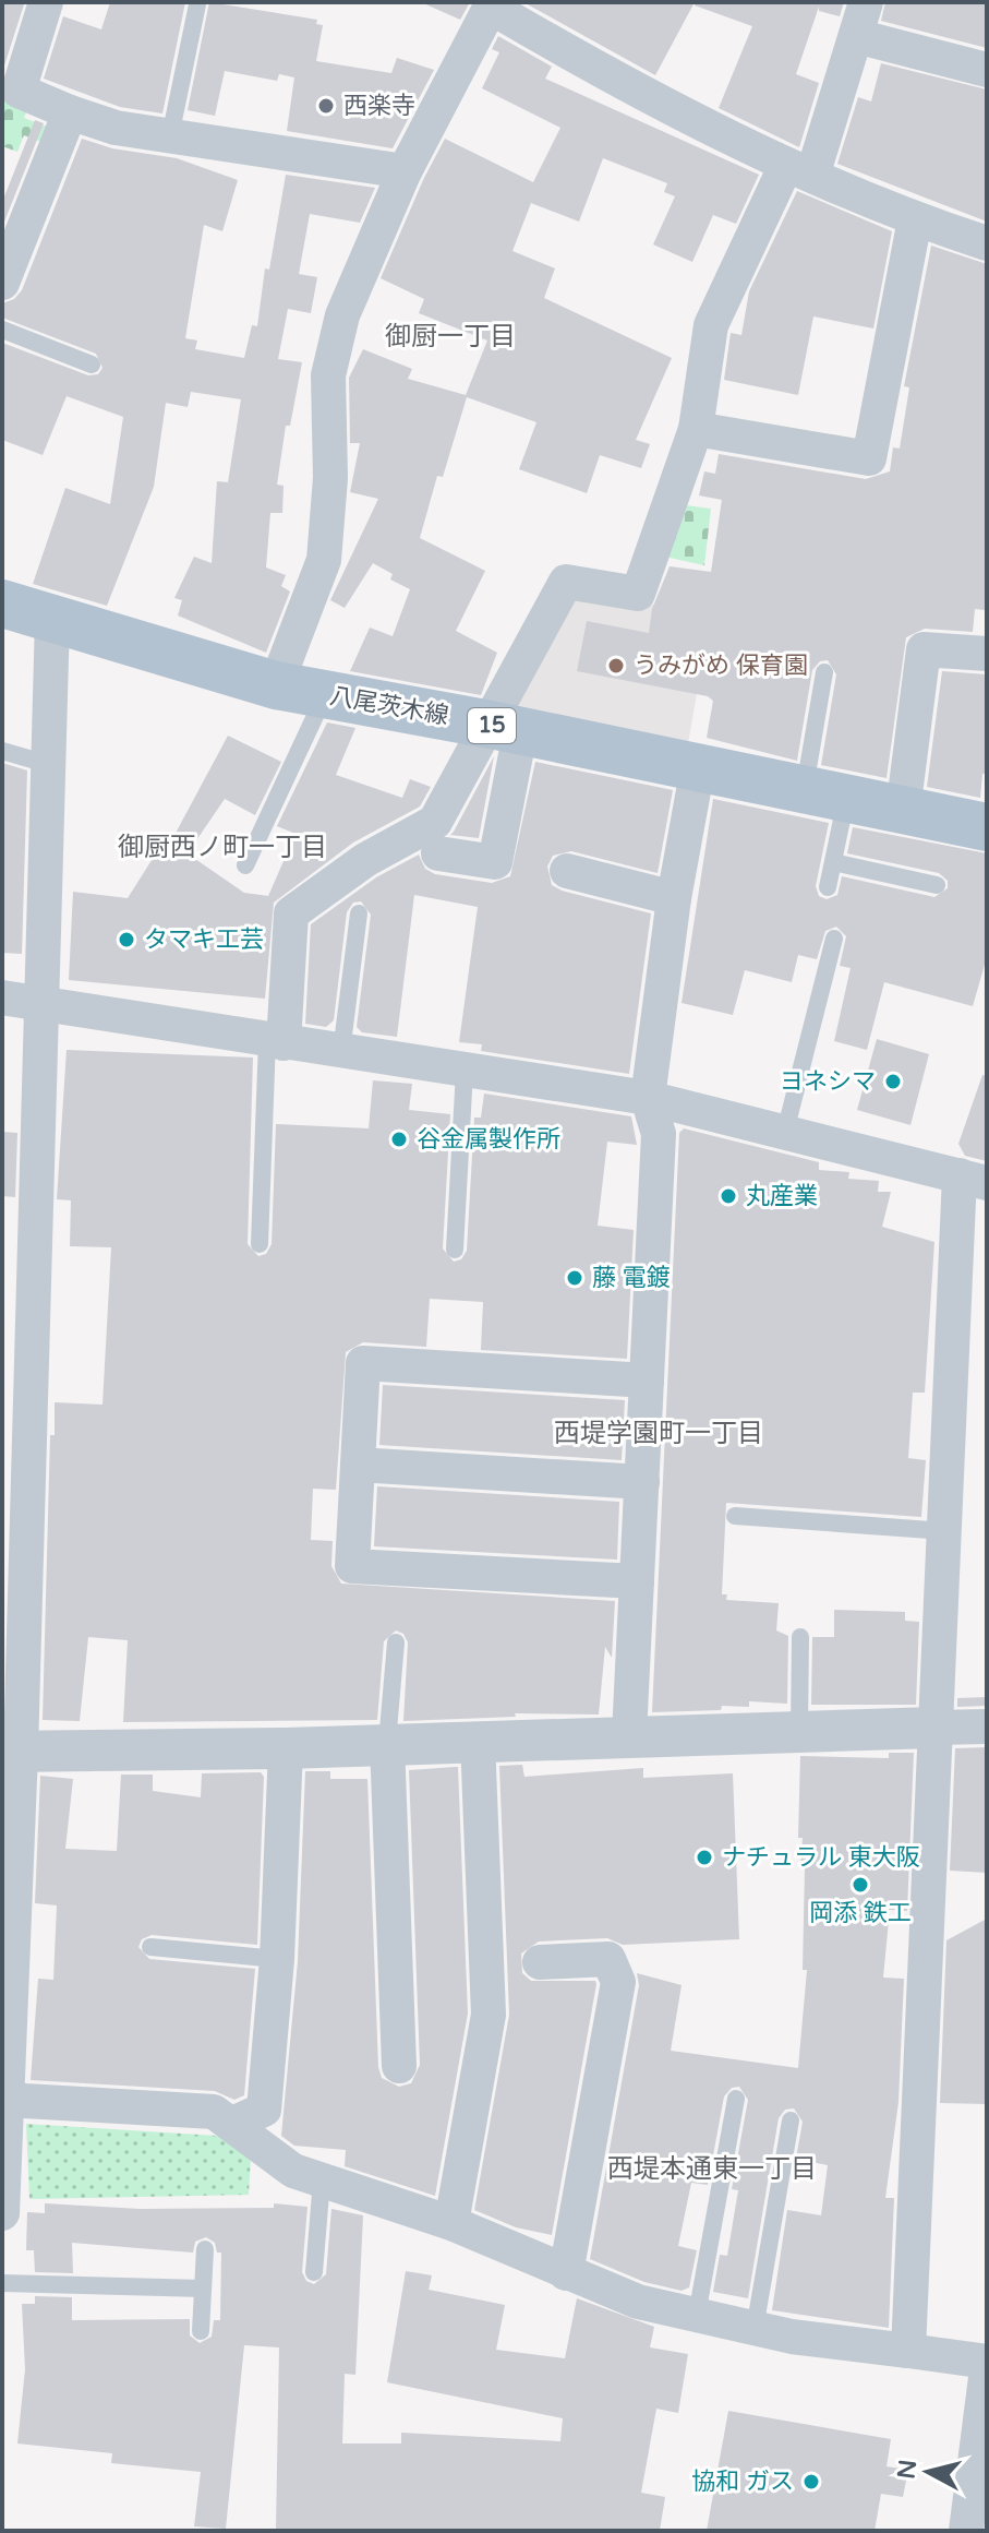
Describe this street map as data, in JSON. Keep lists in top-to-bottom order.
{
  "streets": {
    "main road": ["八尾茨木線", "15"]
  },
  "districts": [
    "御厨一丁目",
    "御厨西ノ町一丁目",
    "西堤学園町一丁目",
    "西堤本通東一丁目"
  ],
  "places": [
    "西楽寺",
    "うみがめ 保育園",
    "タマキ工芸",
    "ヨネシマ",
    "谷金属製作所",
    "丸産業",
    "藤 電鍍",
    "ナチュラル 東大阪",
    "岡添 鉄工",
    "協和 ガス"
  ],
  "north": "left"
}
